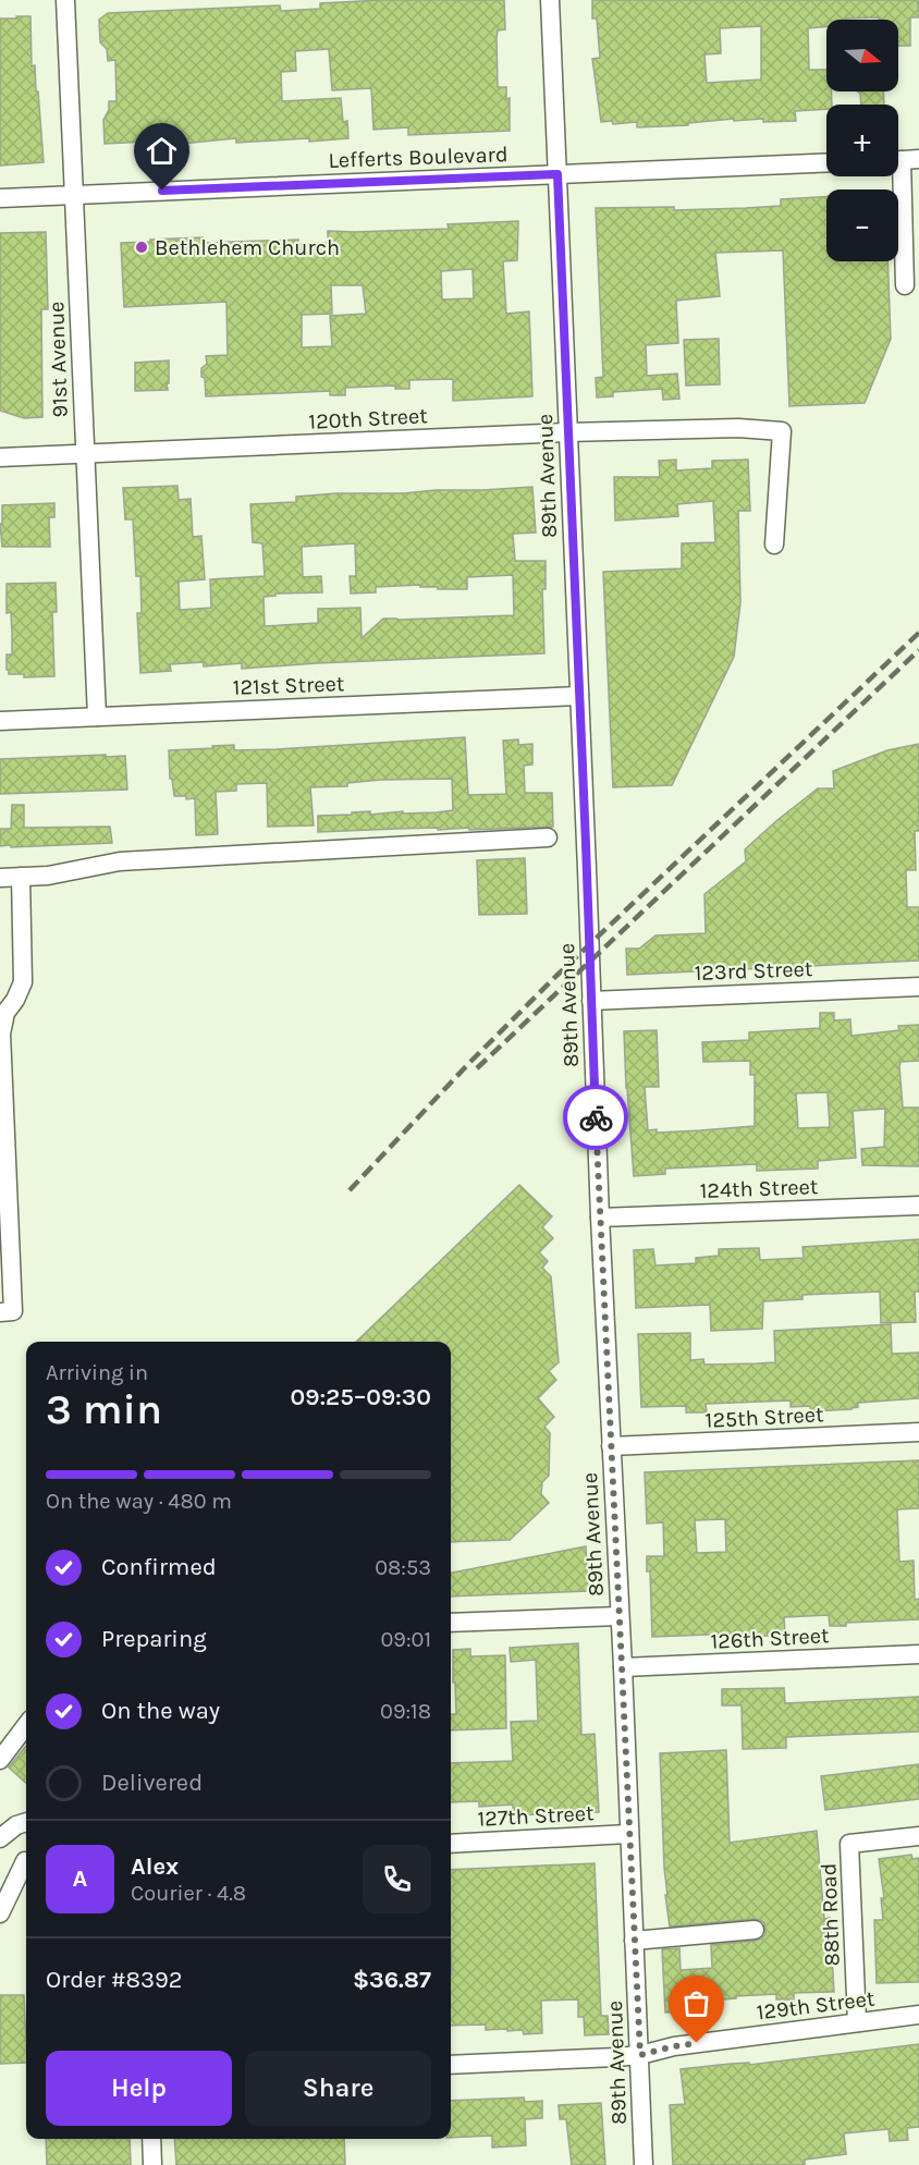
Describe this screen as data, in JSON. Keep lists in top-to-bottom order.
{
  "streets": {
    "street": [
      "Lefferts Boulevard",
      "91st Avenue",
      "120th Street",
      "89th Avenue",
      "121st Street",
      "123rd Street",
      "124th Street",
      "125th Street",
      "126th Street",
      "127th Street",
      "88th Road",
      "129th Street"
    ]
  },
  "crossings": [
    ["Lefferts Boulevard", "91st Avenue"],
    ["Lefferts Boulevard", "89th Avenue"],
    ["91st Avenue", "120th Street"],
    ["91st Avenue", "121st Street"],
    ["120th Street", "89th Avenue"],
    ["89th Avenue", "121st Street"],
    ["89th Avenue", "123rd Street"],
    ["89th Avenue", "124th Street"],
    ["89th Avenue", "125th Street"],
    ["89th Avenue", "126th Street"],
    ["89th Avenue", "127th Street"],
    ["89th Avenue", "129th Street"],
    ["88th Road", "129th Street"]
  ],
  "places": ["Bethlehem Church"],
  "north": "right",
  "page": {
    "map_buttons": ["+", "−"],
    "heading": ["3 min", "Arriving in", "09:25–09:30"],
    "panel": [
      "Alex",
      "Courier · 4.8",
      "Order #8392",
      "$36.87"
    ],
    "bar": "On the way · 480 m",
    "list": [
      ["Confirmed", "08:53"],
      ["Preparing", "09:01"],
      ["On the way", "09:18"],
      "Delivered"
    ],
    "round": "A",
    "buttons": ["Help", "Share"]
  }
}
